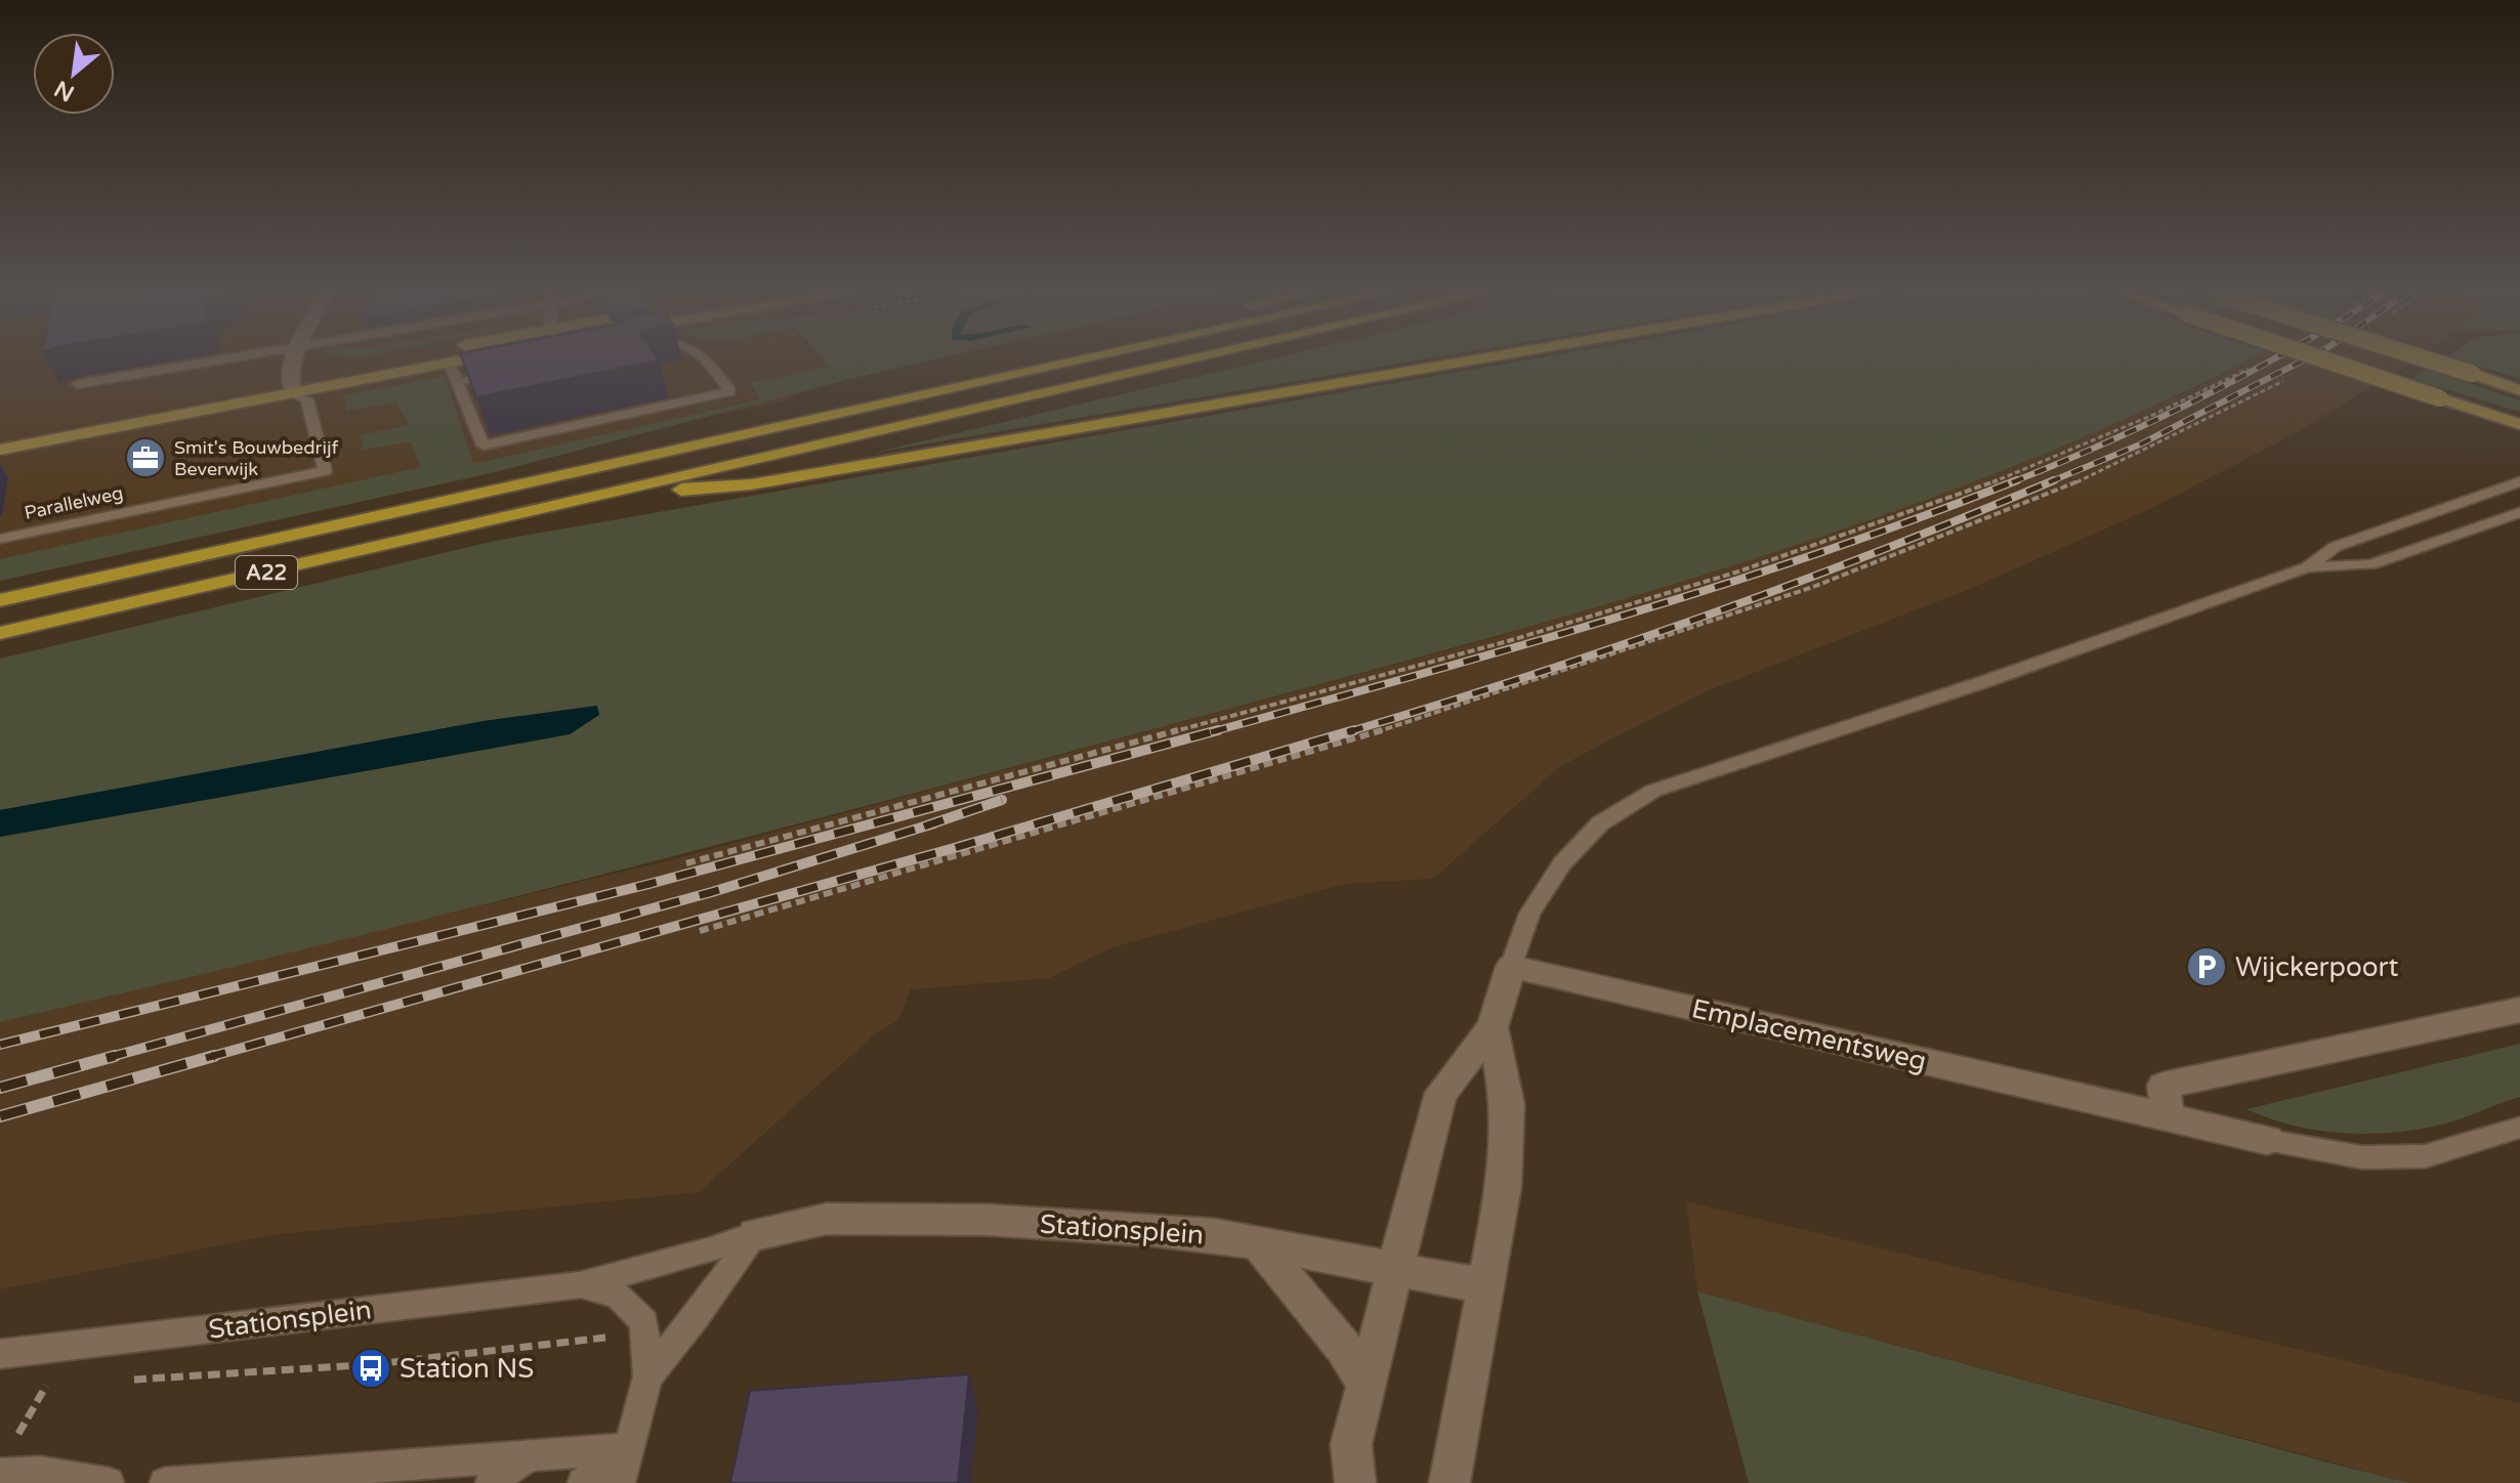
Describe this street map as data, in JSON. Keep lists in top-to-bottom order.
{
  "streets": {
    "highway": ["A22"],
    "street": ["Emplacementsweg", "Stationsplein"],
    "lane": ["Parallelweg"]
  },
  "places": {
    "office": ["Smit's Bouwbedrijf Beverwijk"],
    "parking": ["Wijckerpoort"],
    "bus stop": ["Station NS"]
  },
  "north": "bottom left"
}
